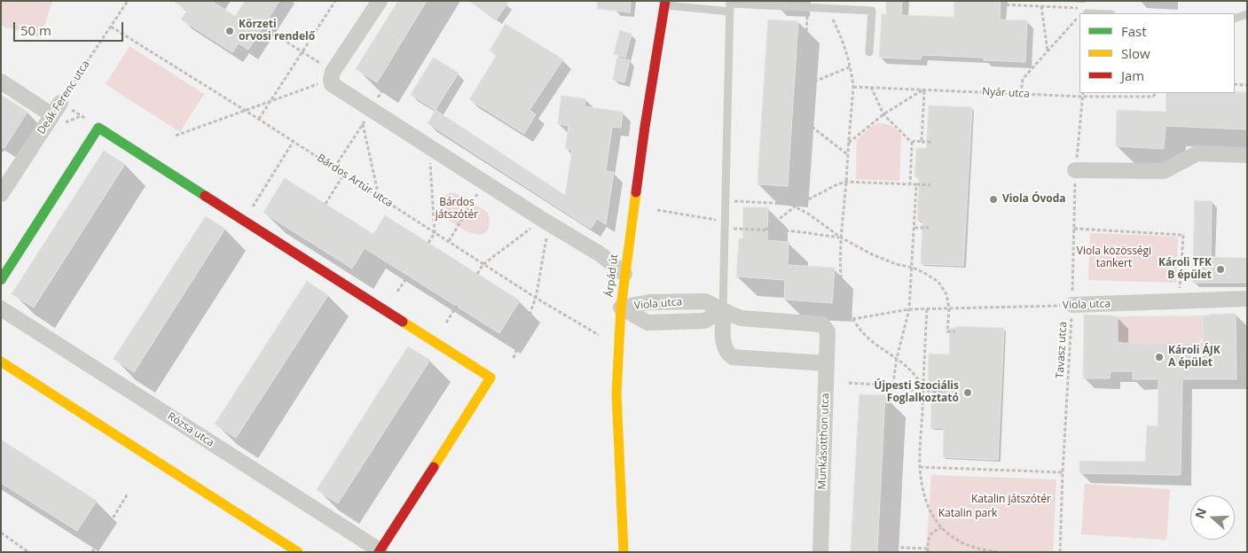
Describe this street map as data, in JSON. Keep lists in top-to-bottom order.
{
  "streets": {
    "street": [
      "Deák Ferenc utca",
      "Árpád út",
      "Viola utca",
      "Rózsa utca",
      "Munkásotthon utca"
    ],
    "path": ["Nyár utca", "Bárdos Artúr utca", "Tavasz utca"]
  },
  "crossings": [
    ["Nyár utca", "Tavasz utca"],
    ["Deák Ferenc utca", "Bárdos Artúr utca"],
    ["Árpád út", "Viola utca"],
    ["Viola utca", "Tavasz utca"],
    ["Viola utca", "Munkásotthon utca"]
  ],
  "parks": [
    "Bárdos játszótér",
    "Viola közösségi tankert",
    "Katalin játszótér",
    "Katalin park"
  ],
  "places": [
    "Körzeti orvosi rendelő",
    "Viola Óvoda",
    "Károli TFK B épület",
    "Károli ÁJK A épület",
    "Újpesti Szociális Foglalkoztató"
  ],
  "legend": ["Fast", "Slow", "Jam"],
  "scale_bar": "50 m",
  "north": "left"
}
